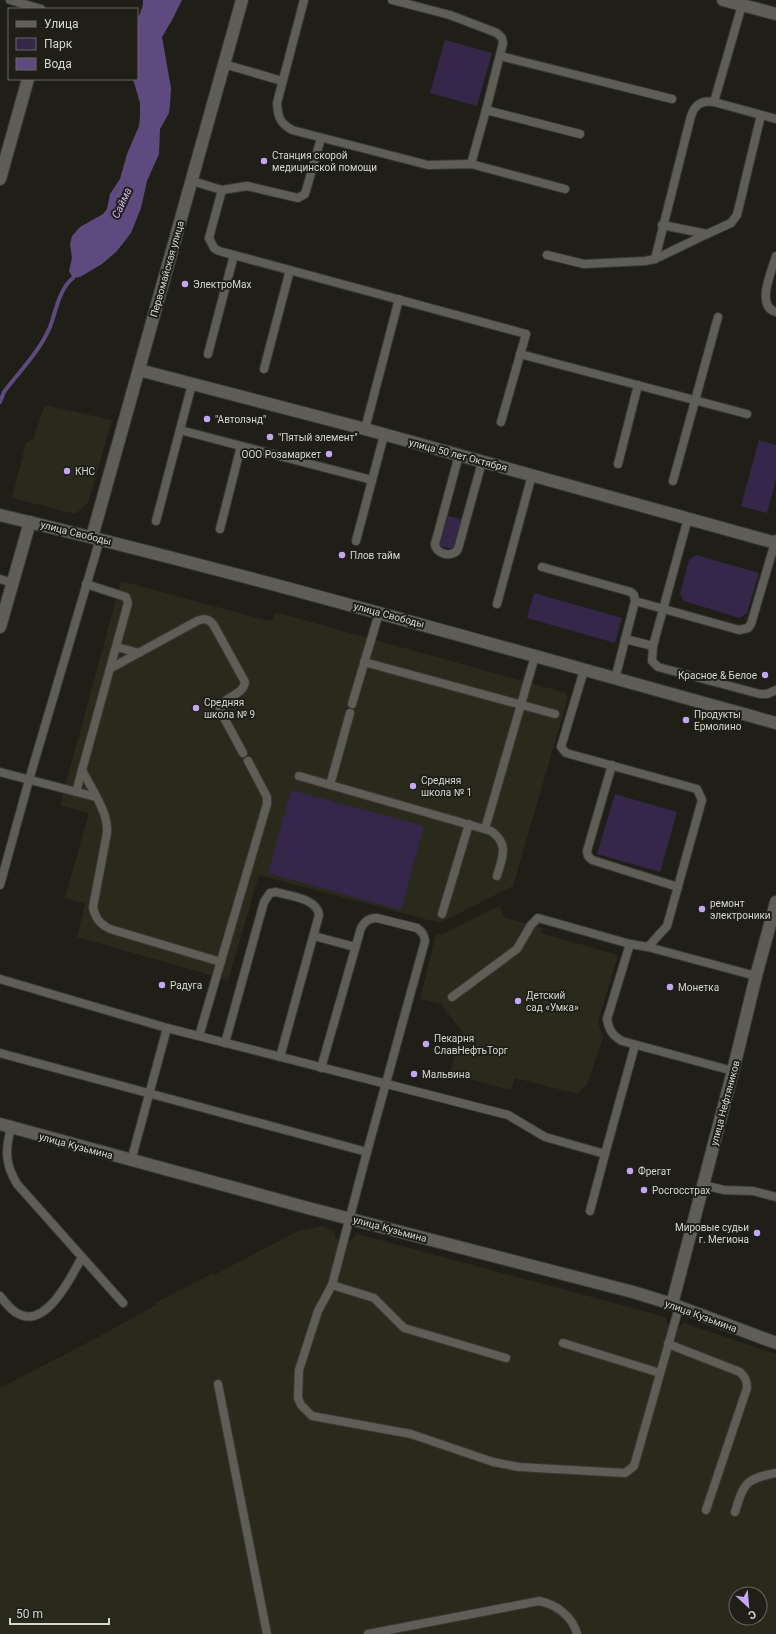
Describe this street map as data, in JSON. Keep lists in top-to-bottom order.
{
  "streets": {
    "street": [
      "Первомайская улица",
      "улица 50 лет Октября",
      "улица Свободы",
      "улица Нефтяников",
      "улица Кузьмина"
    ]
  },
  "crossings": [
    ["Первомайская улица", "улица 50 лет Октября"],
    ["Первомайская улица", "улица Свободы"],
    ["улица Нефтяников", "улица Кузьмина"]
  ],
  "water": ["Сайма"],
  "places": [
    "Станция скорой медицинской помощи",
    "ЭлектроMax",
    "\"Автолэнд\"",
    "\"Пятый элемент\"",
    "ООО Розамаркет",
    "КНС",
    "Плов тайм",
    "Красное & Белое",
    "Средняя школа № 9",
    "Продукты Ермолино",
    "Средняя школа № 1",
    "ремонт электроники",
    "Радуга",
    "Монетка",
    "Детский сад «Умка»",
    "Пекарня СлавНефтьТорг",
    "Мальвина",
    "Фрегат",
    "Росгосстрах",
    "Мировые судьи г. Мегиона"
  ],
  "legend": ["Улица", "Парк", "Вода"],
  "scale_bar": "50 m",
  "north": "bottom right"
}
